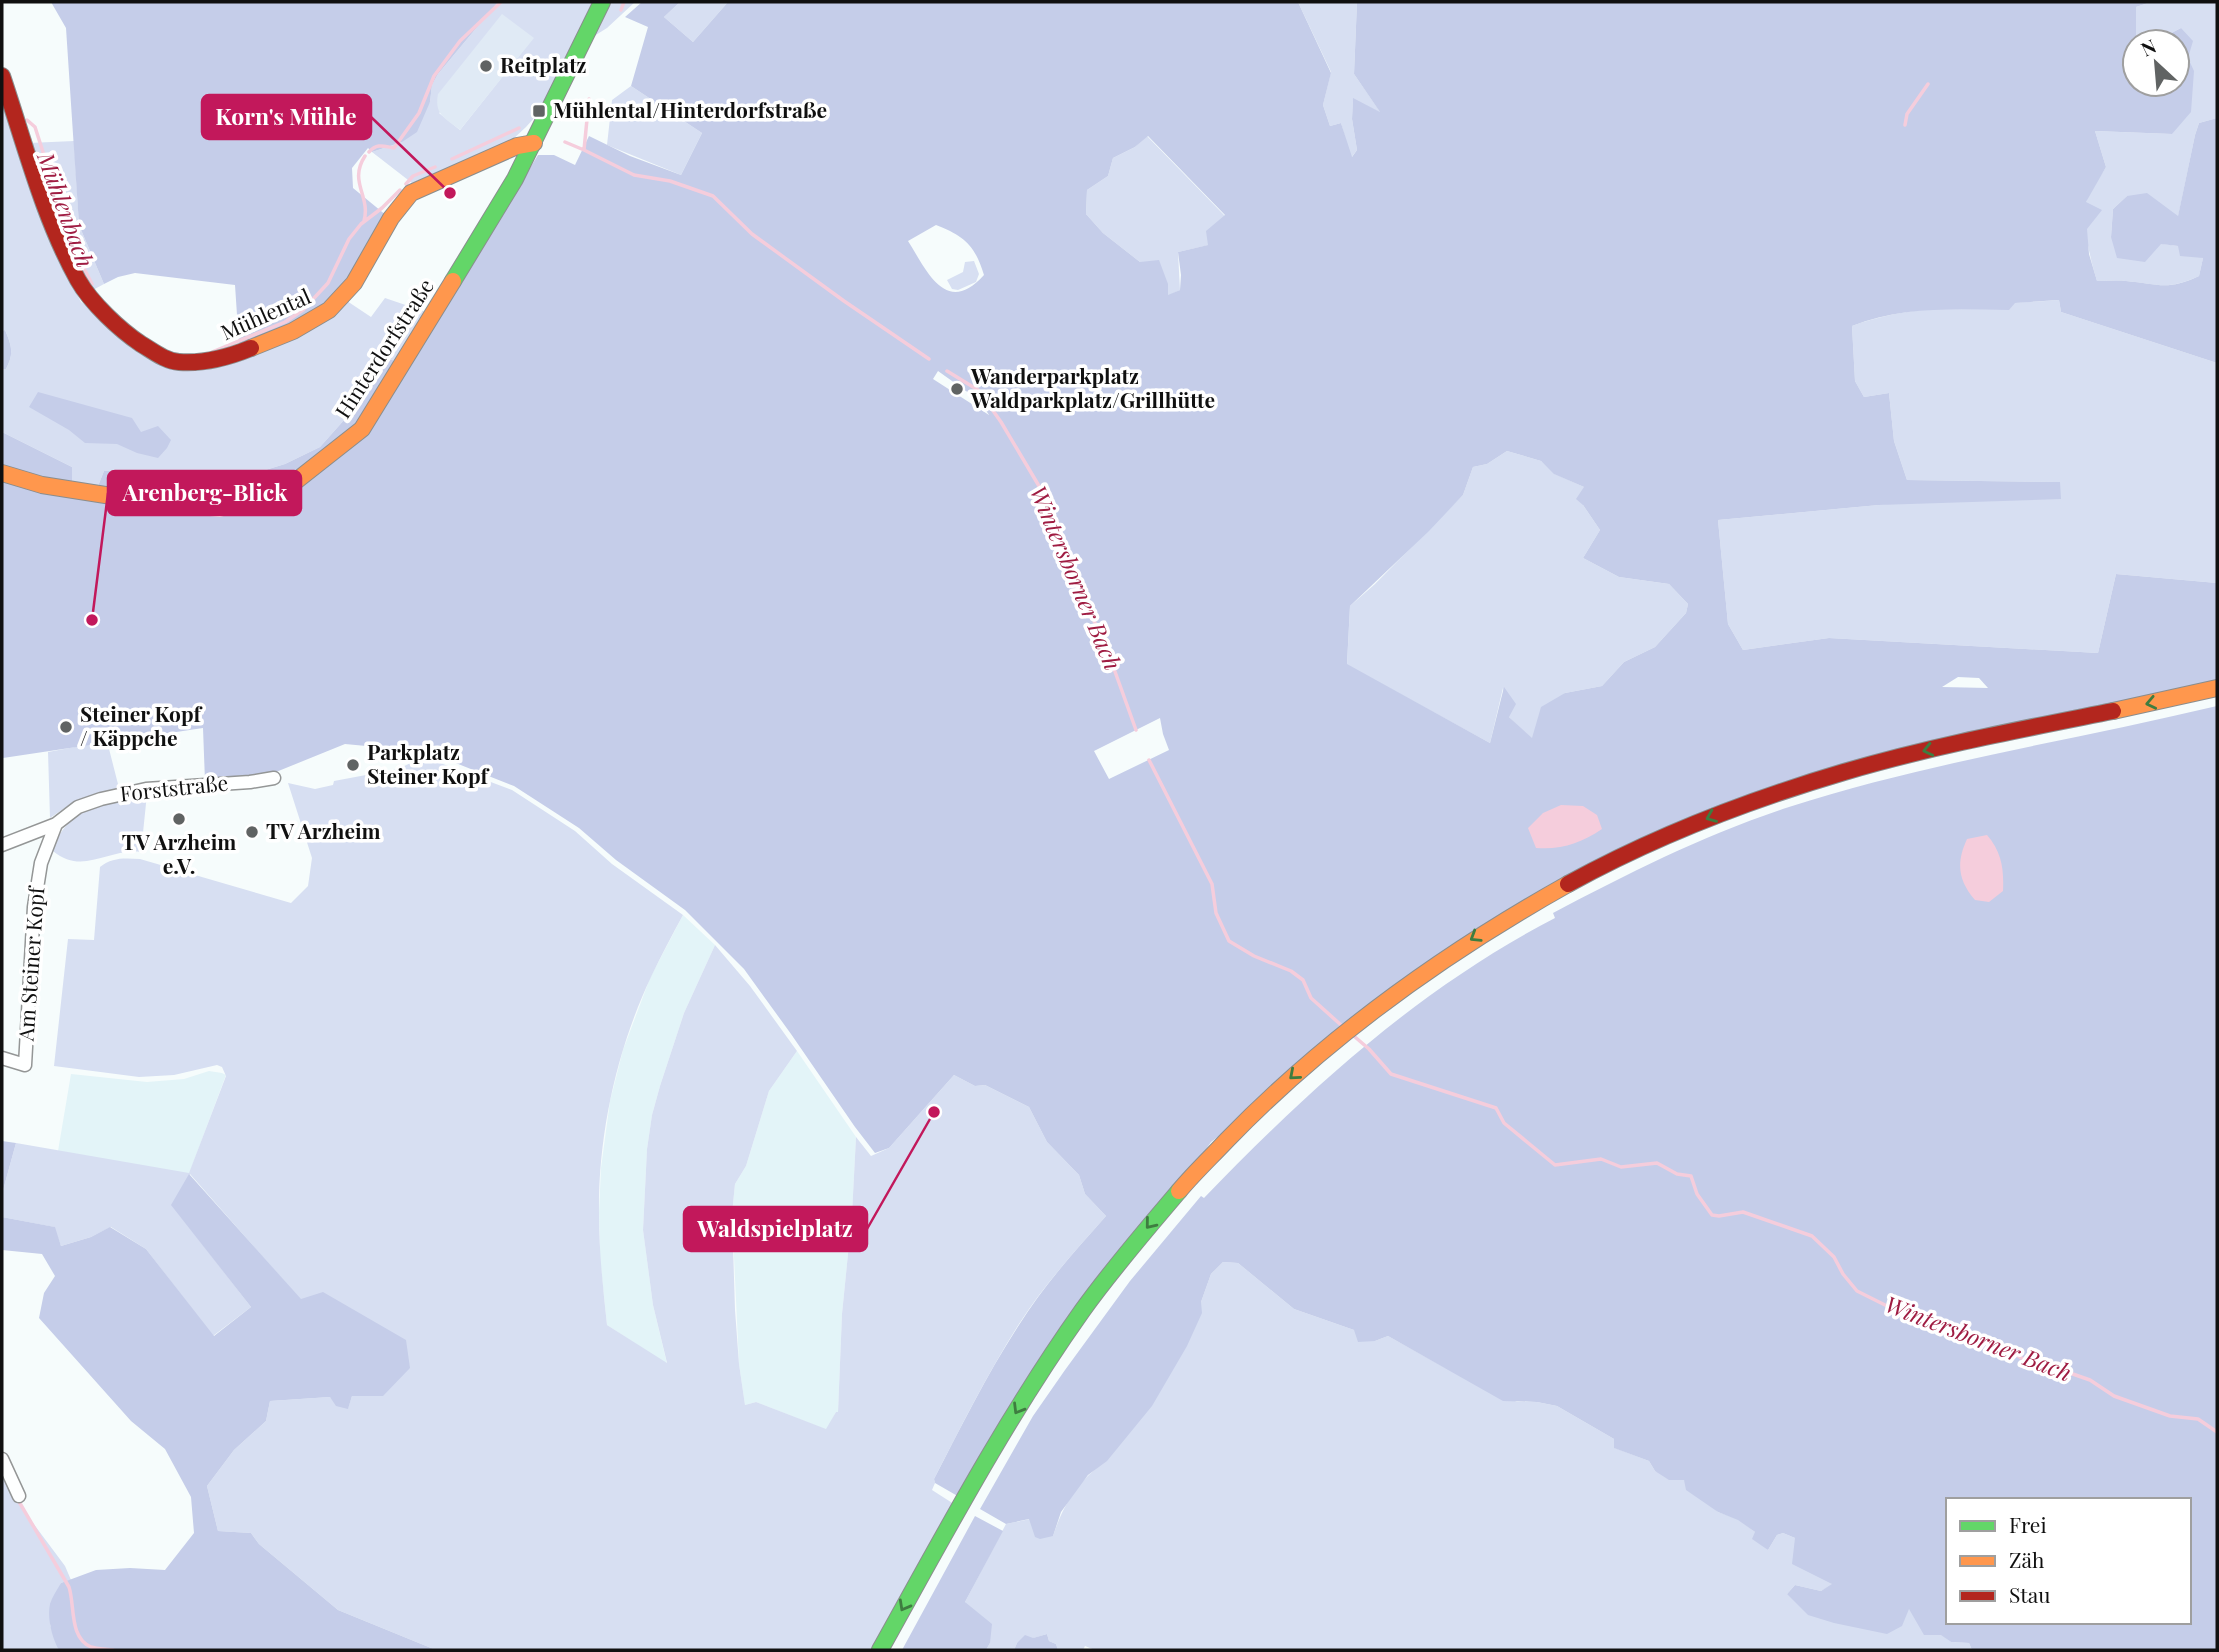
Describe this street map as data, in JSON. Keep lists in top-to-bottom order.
{
  "streets": {
    "main road": ["Mühlental", "Hinterdorfstraße"],
    "street": ["Forststraße", "Am Steiner Kopf"]
  },
  "crossings": [
    ["Mühlental", "Hinterdorfstraße"],
    ["Forststraße", "Am Steiner Kopf"]
  ],
  "water": ["Mühlenbach", "Wintersborner Bach"],
  "places": {
    "other": [
      "Reitplatz",
      "Korn's Mühle",
      "Wanderparkplatz Waldparkplatz/Grillhütte",
      "Arenberg-Blick",
      "Steiner Kopf / Käppche",
      "Parkplatz Steiner Kopf",
      "TV Arzheim e.V.",
      "TV Arzheim",
      "Waldspielplatz"
    ],
    "transit": ["Mühlental/Hinterdorfstraße"]
  },
  "legend": ["Frei", "Zäh", "Stau"],
  "north": "top left"
}
